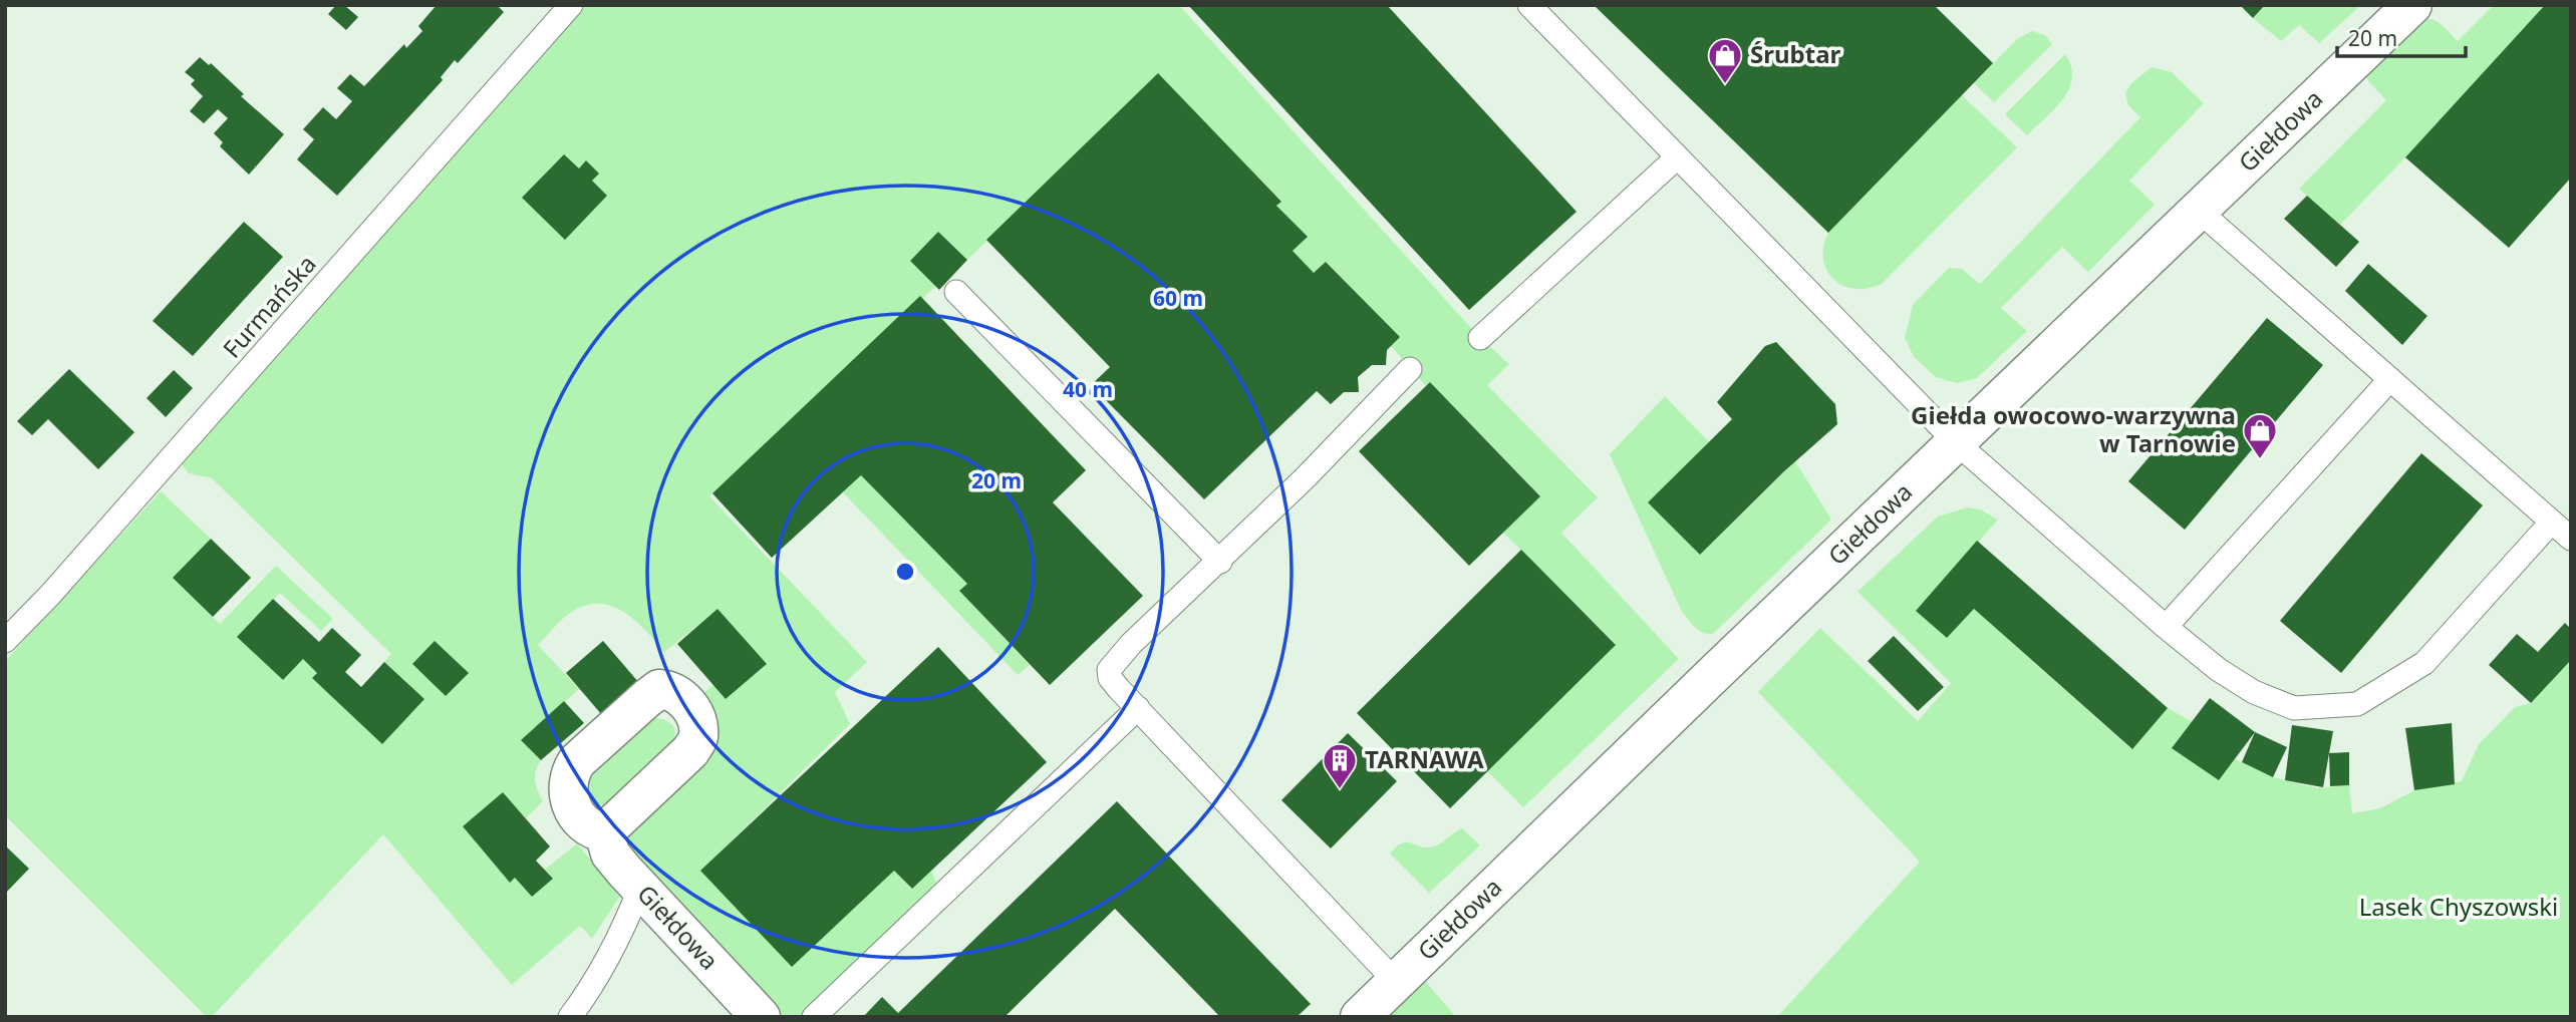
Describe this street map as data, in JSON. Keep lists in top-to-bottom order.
{
  "streets": {
    "street": ["Giełdowa"],
    "lane": ["Furmańska"]
  },
  "parks": ["Lasek Chyszowski"],
  "places": {
    "shop": ["Śrubtar", "Giełda owocowo-warzywna w Tarnowie"],
    "building": ["TARNAWA"]
  },
  "scale_bar": "20 m",
  "rings": ["60 m", "40 m", "20 m"]
}
